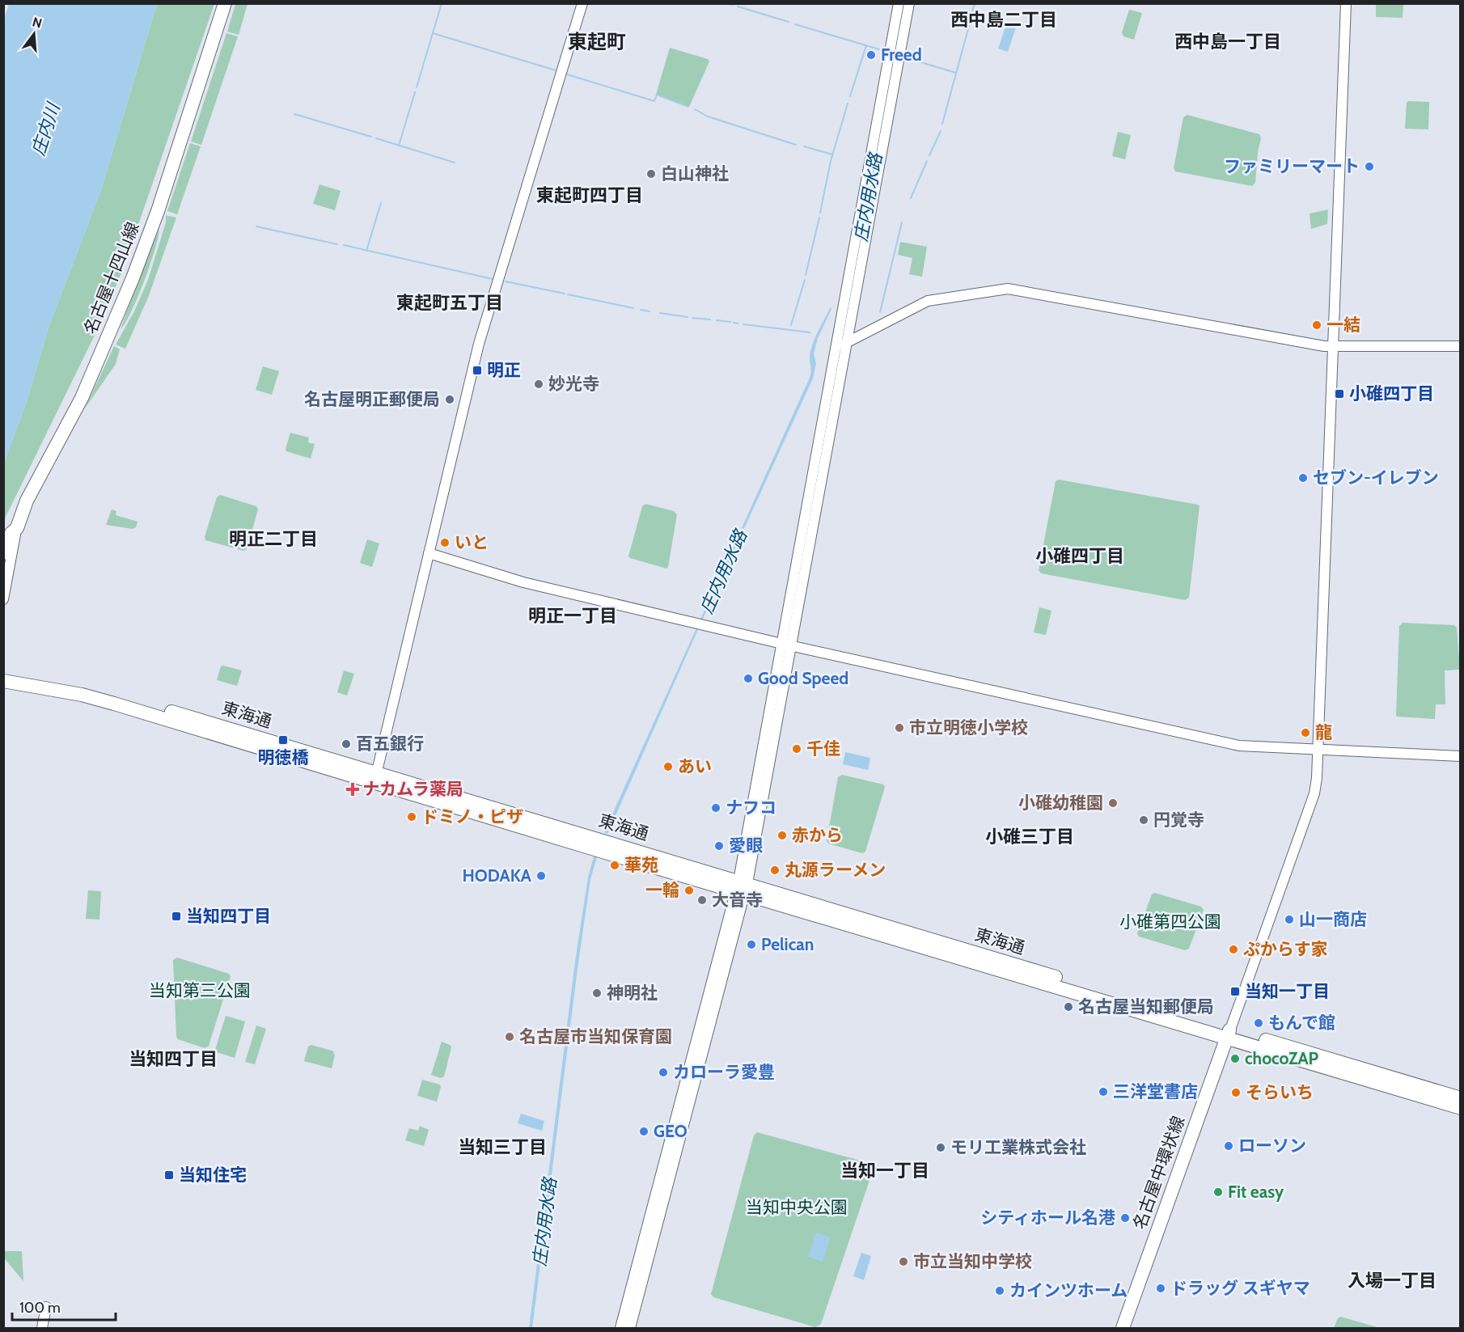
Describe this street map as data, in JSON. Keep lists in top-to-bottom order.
{
  "streets": {
    "main road": ["名古屋十四山線", "東海通", "名古屋中環状線"]
  },
  "crossings": [
    ["東海通", "名古屋中環状線"]
  ],
  "districts": [
    "西中島二丁目",
    "西中島一丁目",
    "東起町",
    "東起町四丁目",
    "東起町五丁目",
    "明正二丁目",
    "小碓四丁目",
    "明正一丁目",
    "小碓三丁目",
    "当知四丁目",
    "当知三丁目",
    "当知一丁目",
    "入場一丁目"
  ],
  "water": ["庄内川", "庄内用水路"],
  "parks": ["小碓第四公園", "当知第三公園", "当知中央公園"],
  "places": {
    "other": [
      "Freed",
      "ファミリーマート",
      "白山神社",
      "一結",
      "妙光寺",
      "名古屋明正郵便局",
      "セブン-イレブン",
      "いと",
      "Good Speed",
      "市立明徳小学校",
      "龍",
      "百五銀行",
      "千佳",
      "あい",
      "小碓幼稚園",
      "ナフコ",
      "ドミノ・ピザ",
      "円覚寺",
      "赤から",
      "愛眼",
      "華苑",
      "丸源ラーメン",
      "HODAKA",
      "一輪",
      "大音寺",
      "山一商店",
      "Pelican",
      "ぷからす家",
      "神明社",
      "名古屋当知郵便局",
      "もんで館",
      "名古屋市当知保育園",
      "chocoZAP",
      "カローラ愛豊",
      "三洋堂書店",
      "そらいち",
      "GEO",
      "ローソン",
      "モリ工業株式会社",
      "Fit easy",
      "シティホール名港",
      "市立当知中学校",
      "ドラッグ スギヤマ",
      "カインツホーム"
    ],
    "transit": [
      "明正",
      "小碓四丁目",
      "明徳橋",
      "当知四丁目",
      "当知一丁目",
      "当知住宅"
    ],
    "health": ["ナカムラ薬局"]
  },
  "scale_bar": "100 m",
  "north": "top"
}
